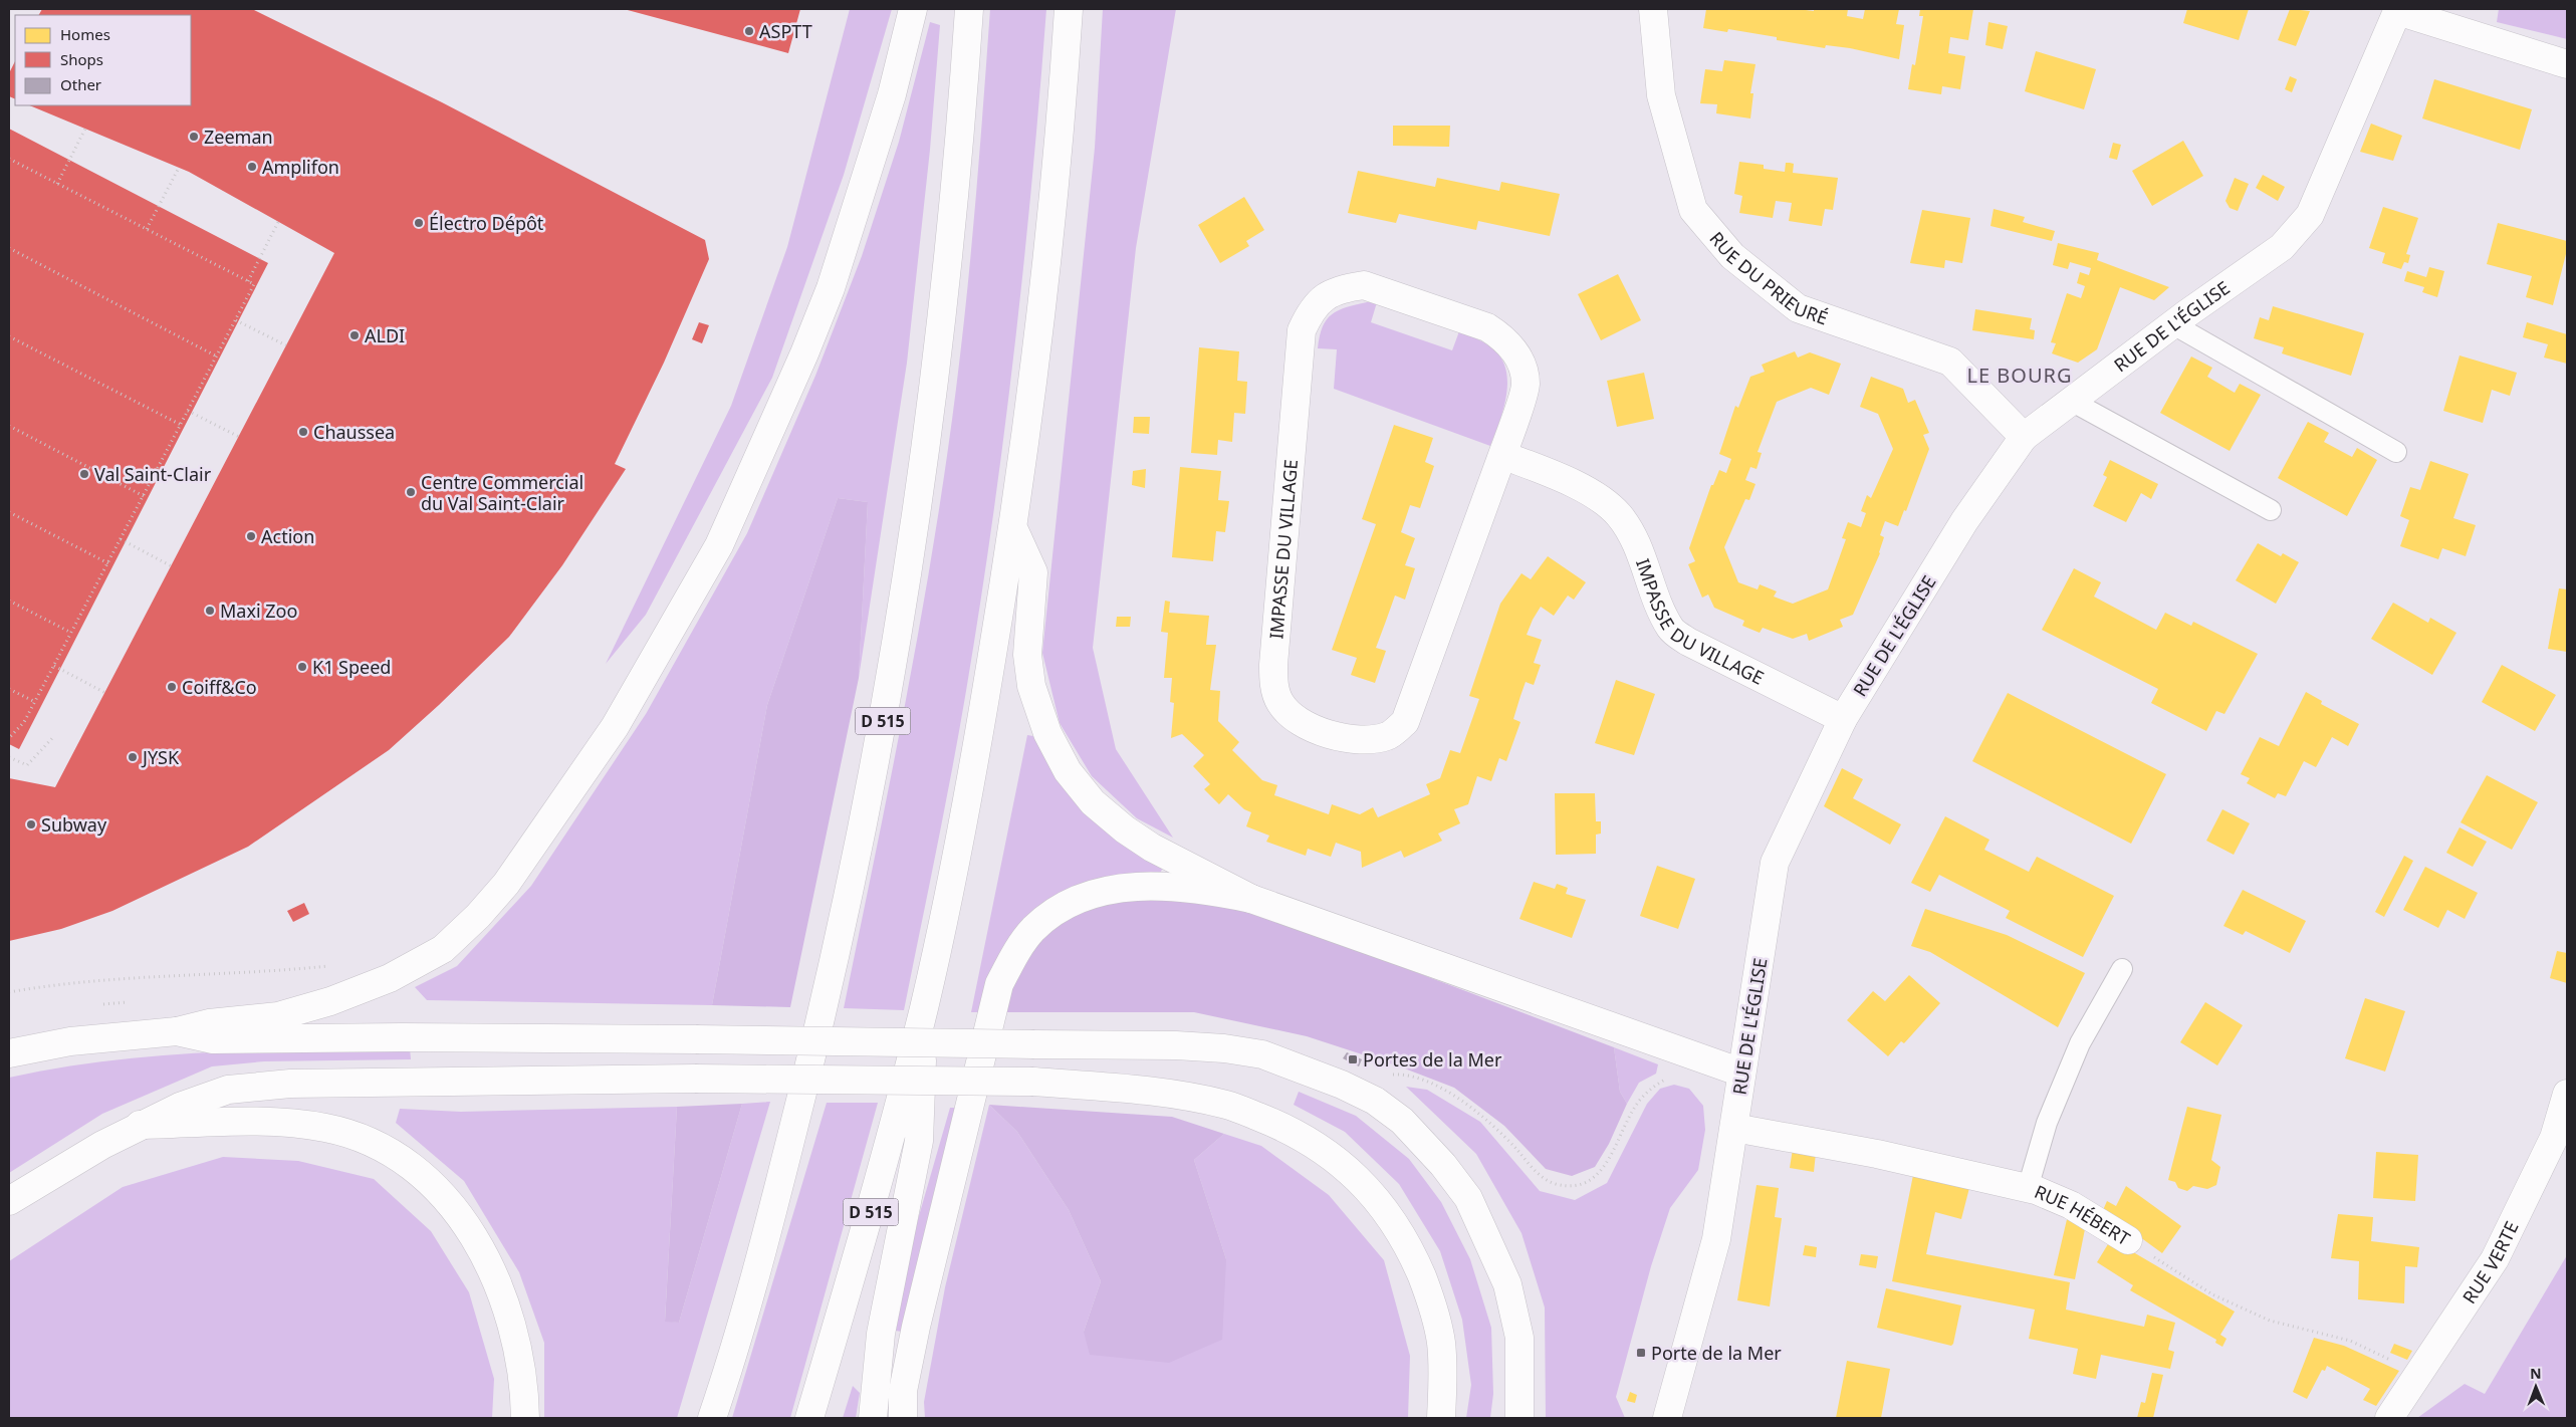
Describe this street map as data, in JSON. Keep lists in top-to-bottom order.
{
  "streets": {
    "main road": [
      "RUE DU PRIEURÉ",
      "RUE DE L'ÉGLISE",
      "IMPASSE DU VILLAGE",
      "D 515",
      "RUE HÉBERT",
      "RUE VERTE"
    ]
  },
  "crossings": [
    ["RUE DU PRIEURÉ", "RUE DE L'ÉGLISE"],
    ["RUE DE L'ÉGLISE", "IMPASSE DU VILLAGE"],
    ["RUE DE L'ÉGLISE", "RUE HÉBERT"]
  ],
  "districts": ["LE BOURG"],
  "places": {
    "other": [
      "ASPTT",
      "Zeeman",
      "Amplifon",
      "Électro Dépôt",
      "ALDI",
      "Chaussea",
      "Val Saint-Clair",
      "Centre Commercial du Val Saint-Clair",
      "Action",
      "Maxi Zoo",
      "K1 Speed",
      "Coiff&Co",
      "JYSK",
      "Subway"
    ],
    "transit": ["Portes de la Mer", "Porte de la Mer"]
  },
  "legend": ["Homes", "Shops", "Other"],
  "north": "top"
}
